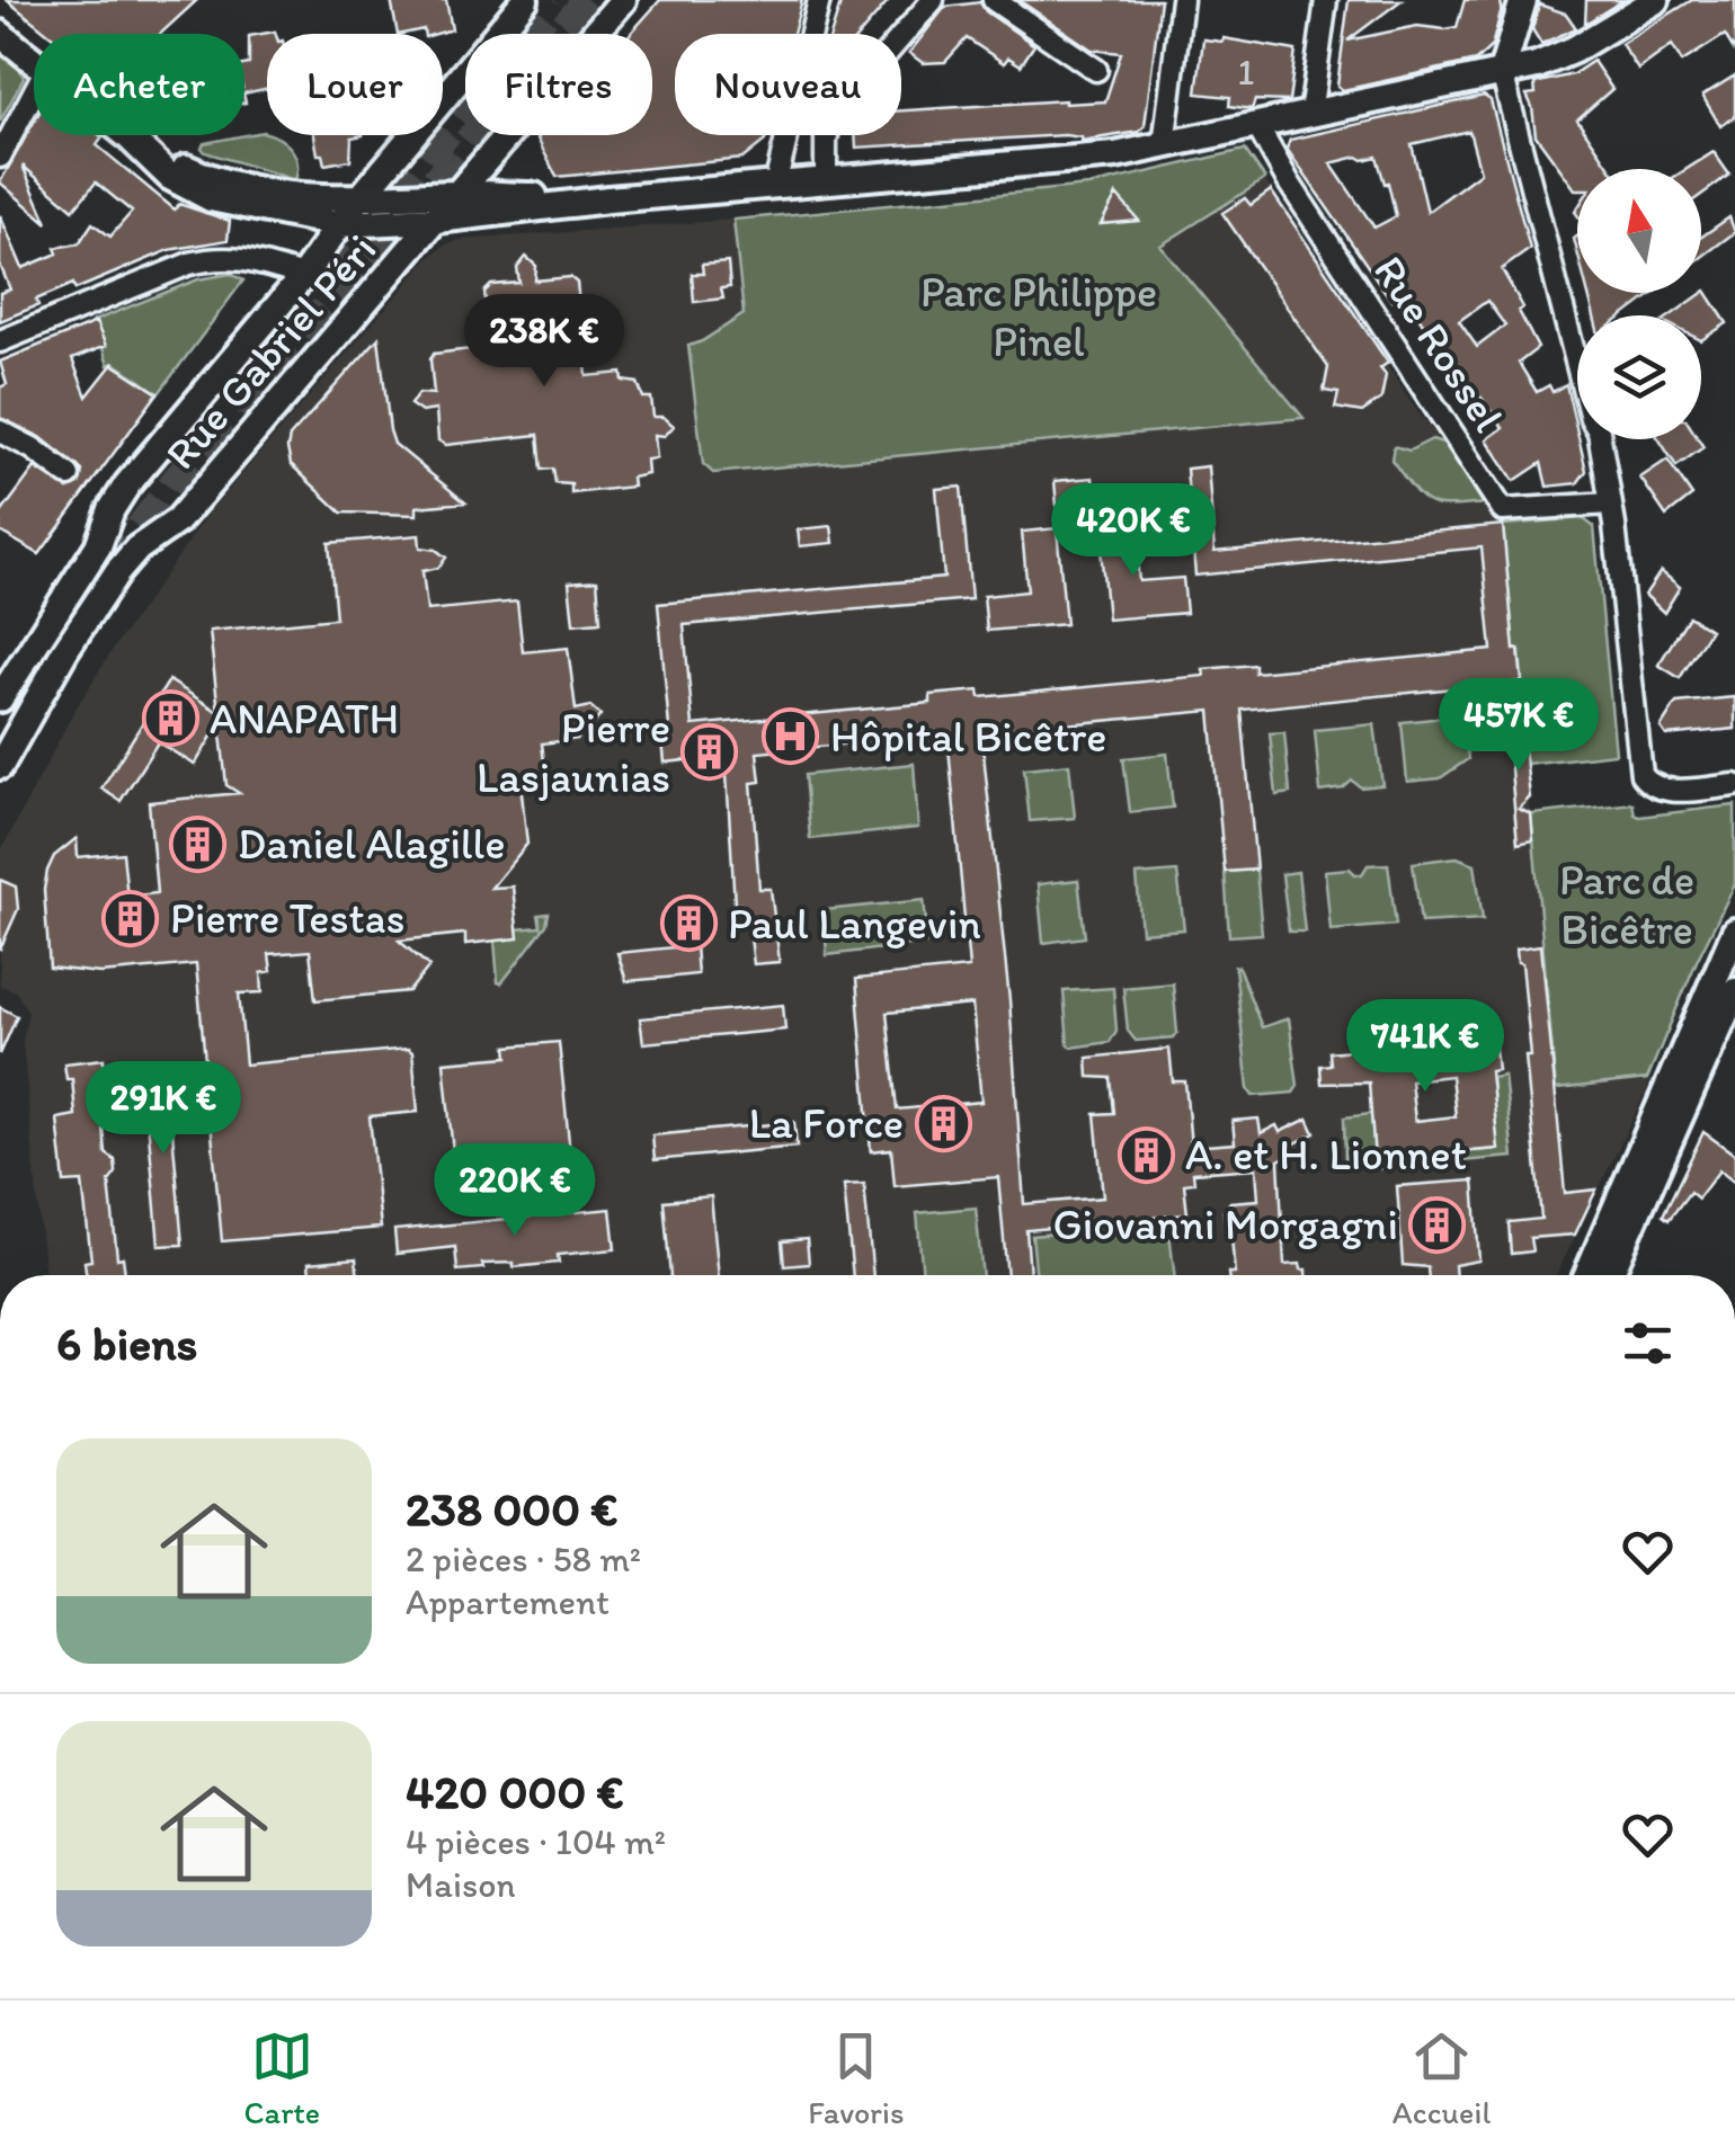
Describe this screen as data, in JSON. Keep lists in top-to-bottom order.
{
  "streets": {
    "main road": ["Rue Gabriel Péri"],
    "street": ["Rue Rossel"]
  },
  "parks": ["Parc Philippe Pinel", "Parc de Bicêtre"],
  "places": {
    "building": [
      "ANAPATH",
      "Pierre Lasjaunias",
      "Daniel Alagille",
      "Pierre Testas",
      "Paul Langevin",
      "La Force",
      "A. et H. Lionnet",
      "Giovanni Morgagni"
    ],
    "hospital": ["Hôpital Bicêtre"]
  },
  "house_numbers": ["1"],
  "north": "top",
  "page": {
    "chip": [
      "Acheter",
      "Louer",
      "Filtres",
      "Nouveau"
    ],
    "price": [
      "238K €",
      "420K €",
      "457K €",
      "741K €",
      "291K €",
      "220K €"
    ],
    "heading": "6 biens",
    "list": [
      {
        "name": "238 000 €",
        "note": "2 pièces · 58 m² · Appartement"
      },
      {
        "name": "420 000 €",
        "note": "4 pièces · 104 m² · Maison"
      }
    ],
    "tabs": ["Carte", "Favoris", "Accueil"]
  }
}
